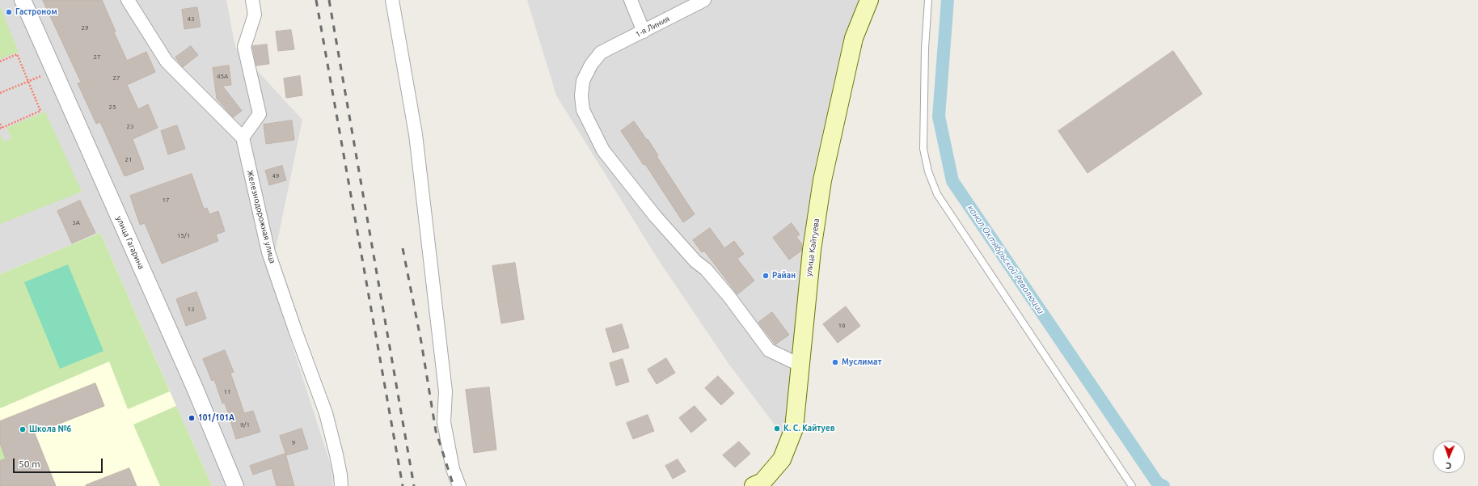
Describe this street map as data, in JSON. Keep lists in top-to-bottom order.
{
  "streets": {
    "main road": ["улица Кайтуева"],
    "street": ["1-я Линия", "Железнодорожная улица", "улица Гагарина"]
  },
  "crossings": [
    ["1-я Линия", "улица Кайтуева"]
  ],
  "water": ["канал Октябрьской Революции"],
  "places": [
    "Гастроном",
    "Райан",
    "Муслимат",
    "101/101А",
    "К. С. Кайтуев",
    "Школа №6"
  ],
  "house_numbers": [
    "43",
    "29",
    "27",
    "45А",
    "27",
    "25",
    "23",
    "21",
    "49",
    "17",
    "3А",
    "15/1",
    "13",
    "16",
    "11",
    "9/1",
    "9"
  ],
  "scale_bar": "50 m",
  "north": "bottom"
}
